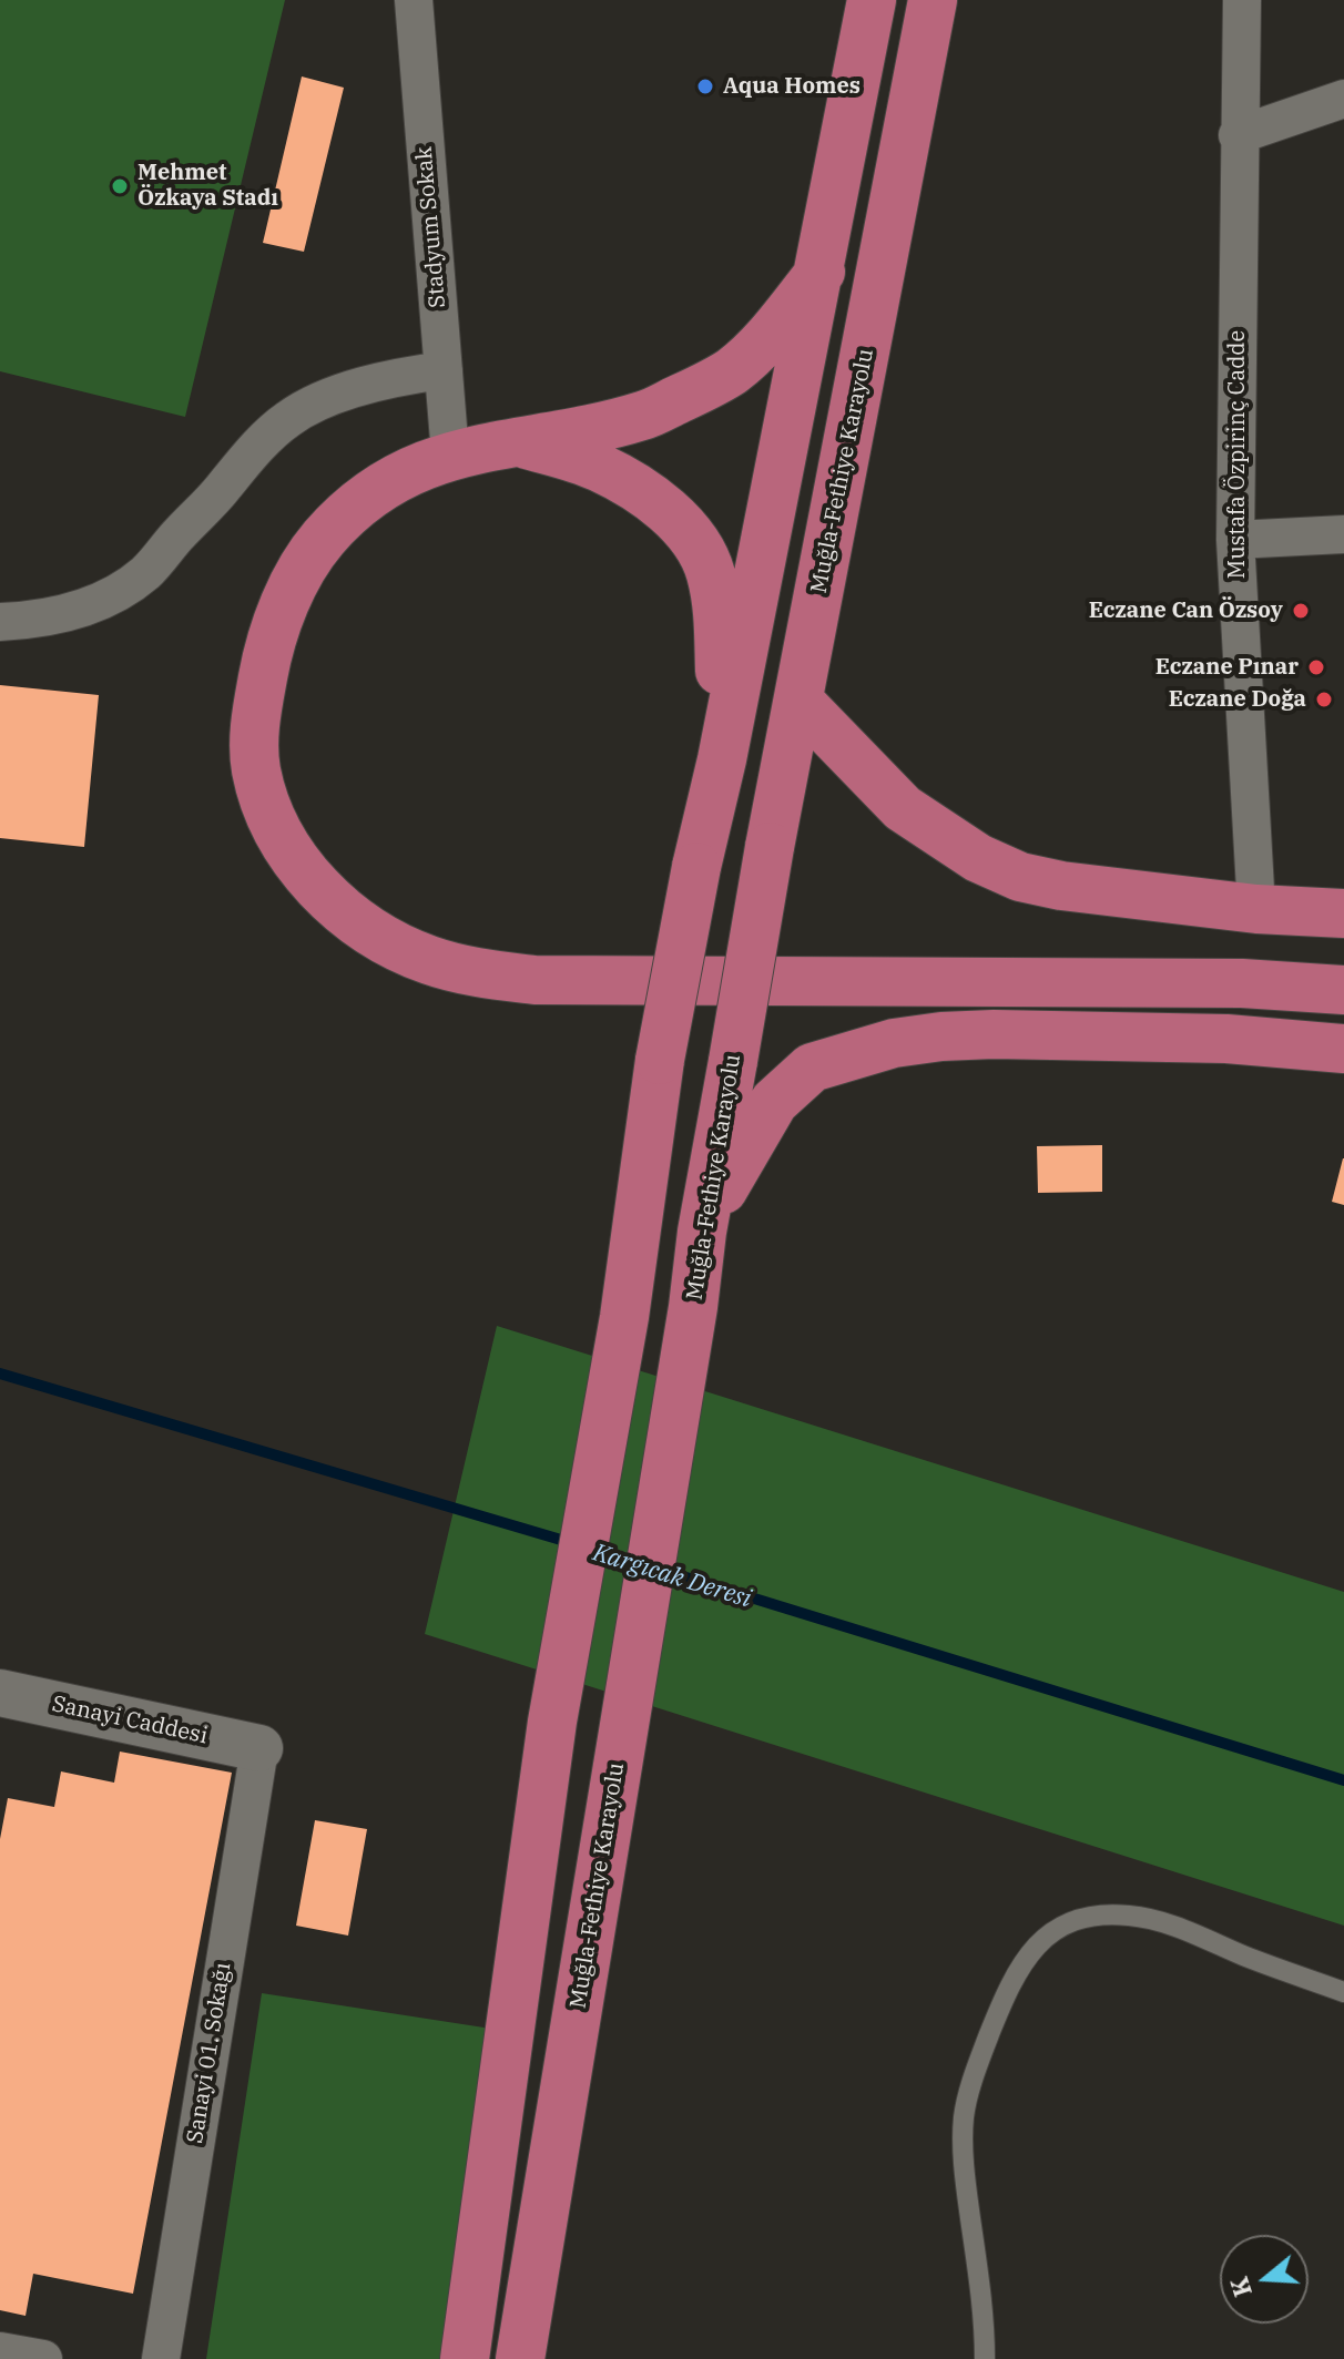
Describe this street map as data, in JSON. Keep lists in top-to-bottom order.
{
  "streets": {
    "highway": ["Muğla-Fethiye Karayolu"],
    "street": [
      "Stadyum Sokak",
      "Mustafa Özpirinç Cadde",
      "Sanayi Caddesi",
      "Sanayi 01. Sokağı"
    ]
  },
  "crossings": [
    ["Sanayi Caddesi", "Sanayi 01. Sokağı"]
  ],
  "water": ["Kargıcak Deresi"],
  "places": [
    "Aqua Homes",
    "Mehmet Özkaya Stadı",
    "Eczane Can Özsoy",
    "Eczane Pınar",
    "Eczane Doğa"
  ],
  "north": "left"
}
